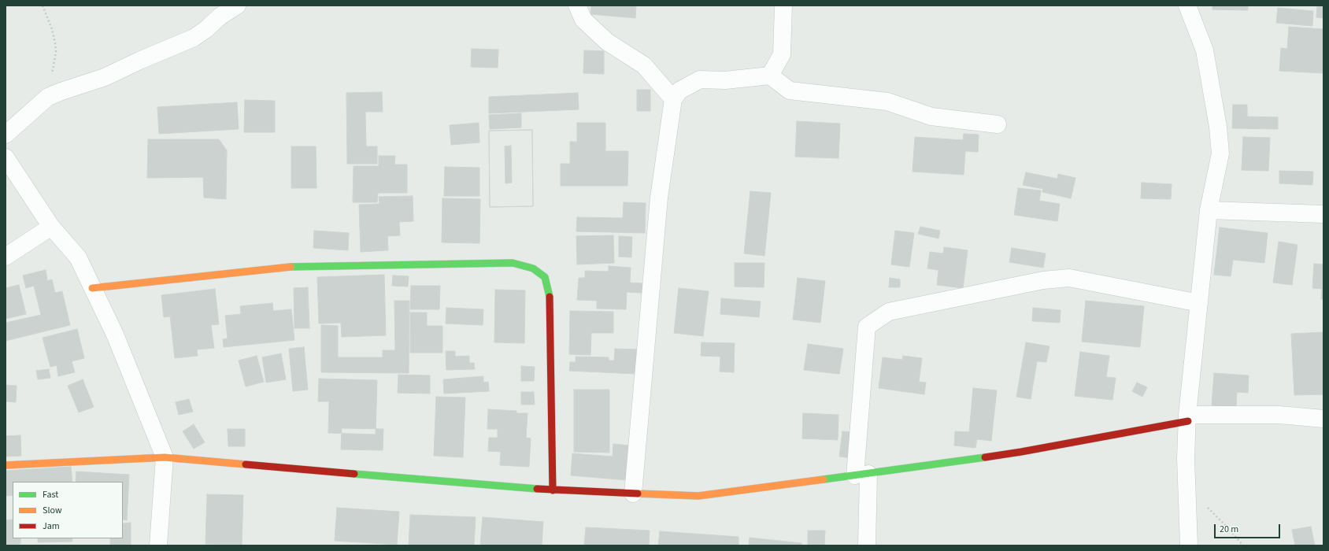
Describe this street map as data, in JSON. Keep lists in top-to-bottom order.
{
  "legend": ["Fast", "Slow", "Jam"],
  "scale_bar": "20 m"
}
